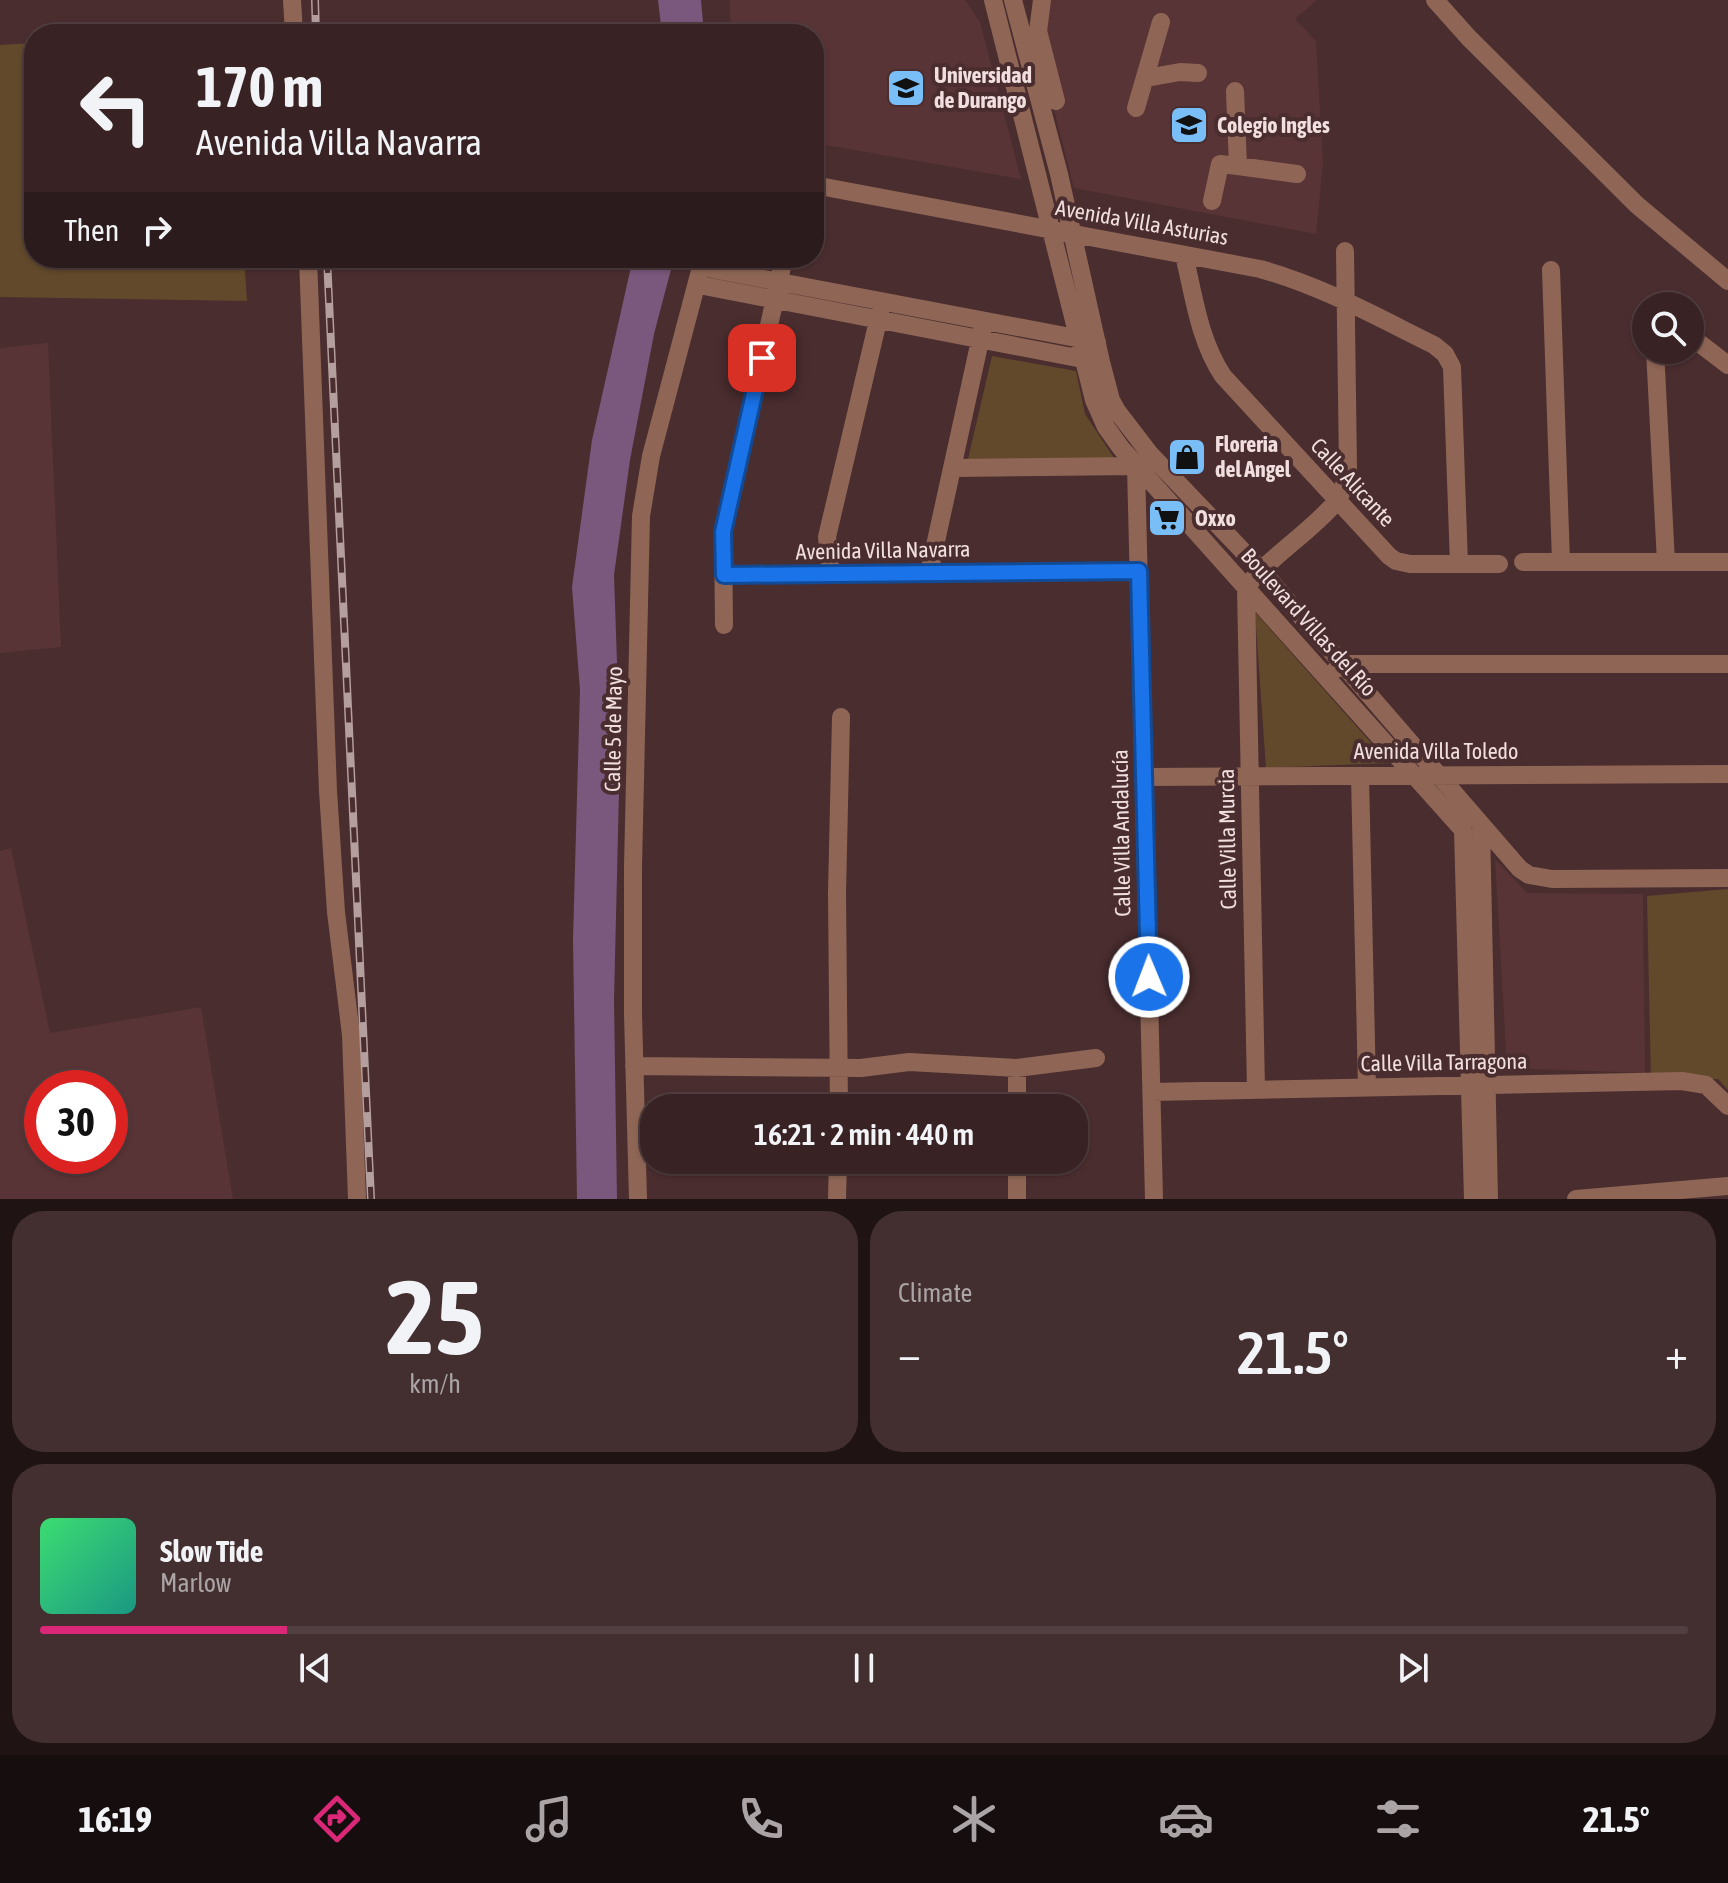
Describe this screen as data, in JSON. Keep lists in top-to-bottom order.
{
  "streets": {
    "street": [
      "Avenida Villa Asturias",
      "Calle Alicante",
      "Avenida Villa Navarra",
      "Boulevard Villas del Río",
      "Calle 5 de Mayo",
      "Avenida Villa Toledo",
      "Calle Villa Andalucía",
      "Calle Villa Murcia",
      "Calle Villa Tarragona"
    ]
  },
  "crossings": [
    ["Avenida Villa Asturias", "Calle Alicante"],
    ["Avenida Villa Asturias", "Boulevard Villas del Río"],
    ["Avenida Villa Navarra", "Calle Villa Andalucía"],
    ["Boulevard Villas del Río", "Avenida Villa Toledo"],
    ["Boulevard Villas del Río", "Calle Villa Andalucía"],
    ["Boulevard Villas del Río", "Calle Villa Murcia"],
    ["Boulevard Villas del Río", "Calle Villa Tarragona"],
    ["Avenida Villa Toledo", "Calle Villa Andalucía"],
    ["Avenida Villa Toledo", "Calle Villa Murcia"],
    ["Calle Villa Andalucía", "Calle Villa Tarragona"],
    ["Calle Villa Murcia", "Calle Villa Tarragona"]
  ],
  "places": {
    "school or university": ["Universidad de Durango", "Colegio Ingles"],
    "shop": ["Floreria del Angel"],
    "supermarket": ["Oxxo"]
  },
  "page": {
    "turn": ["170 m", "Avenida Villa Navarra"],
    "then": "Then",
    "limit": "30",
    "trip": "16:21 · 2 min · 440 m",
    "tile": [
      ["25", "km/h"],
      "Climate"
    ],
    "heat": ["−", "21.5°", "+"],
    "song": ["Slow Tide", "Marlow"],
    "tabs": ["16:19", "21.5°"]
  }
}
